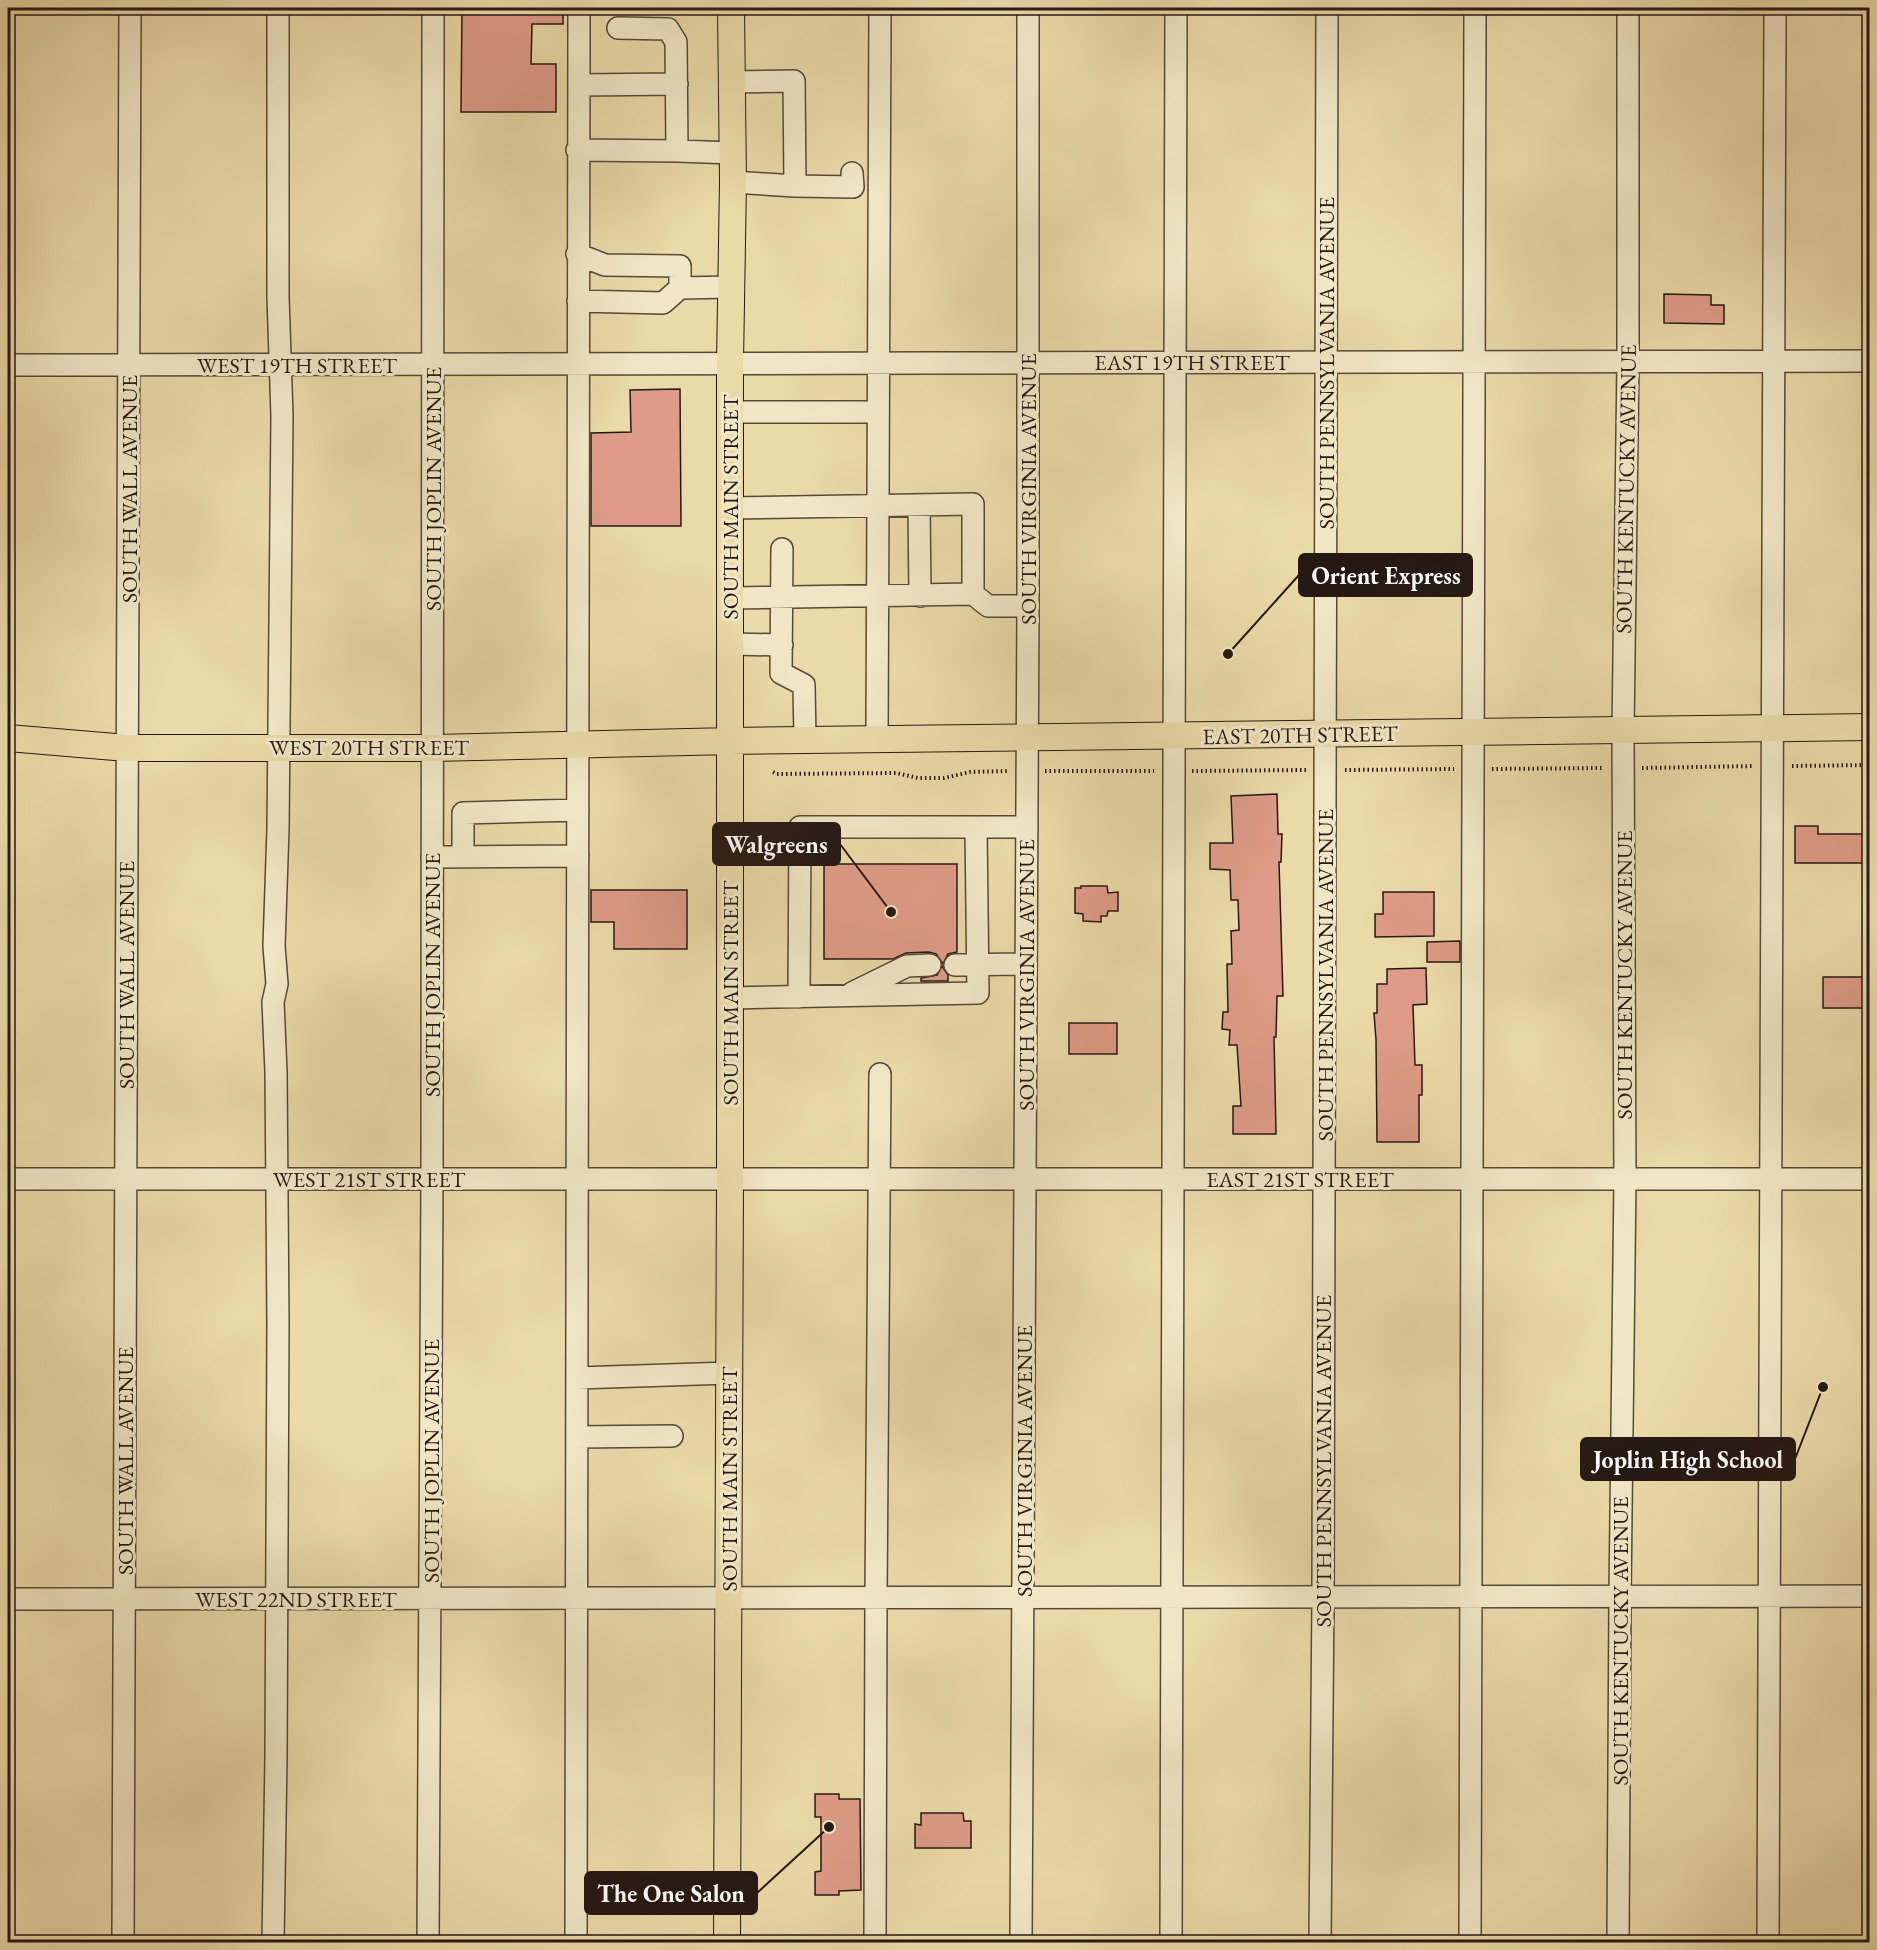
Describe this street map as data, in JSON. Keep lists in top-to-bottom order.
{
  "streets": {
    "main road": ["SOUTH MAIN STREET", "EAST 20TH STREET", "WEST 20TH STREET"],
    "street": [
      "EAST 19TH STREET",
      "SOUTH PENNSYLVANIA AVENUE",
      "WEST 19TH STREET",
      "SOUTH WALL AVENUE",
      "SOUTH JOPLIN AVENUE",
      "SOUTH VIRGINIA AVENUE",
      "SOUTH KENTUCKY AVENUE",
      "WEST 21ST STREET",
      "EAST 21ST STREET",
      "WEST 22ND STREET"
    ]
  },
  "crossings": [
    ["EAST 19TH STREET", "SOUTH PENNSYLVANIA AVENUE"],
    ["EAST 19TH STREET", "WEST 19TH STREET"],
    ["EAST 19TH STREET", "SOUTH VIRGINIA AVENUE"],
    ["EAST 19TH STREET", "SOUTH KENTUCKY AVENUE"],
    ["EAST 19TH STREET", "SOUTH MAIN STREET"],
    ["SOUTH PENNSYLVANIA AVENUE", "EAST 20TH STREET"],
    ["SOUTH PENNSYLVANIA AVENUE", "EAST 21ST STREET"],
    ["SOUTH PENNSYLVANIA AVENUE", "WEST 22ND STREET"],
    ["WEST 19TH STREET", "SOUTH WALL AVENUE"],
    ["WEST 19TH STREET", "SOUTH JOPLIN AVENUE"],
    ["WEST 19TH STREET", "SOUTH MAIN STREET"],
    ["SOUTH WALL AVENUE", "WEST 20TH STREET"],
    ["SOUTH WALL AVENUE", "WEST 21ST STREET"],
    ["SOUTH WALL AVENUE", "WEST 22ND STREET"],
    ["SOUTH JOPLIN AVENUE", "WEST 20TH STREET"],
    ["SOUTH JOPLIN AVENUE", "WEST 21ST STREET"],
    ["SOUTH JOPLIN AVENUE", "WEST 22ND STREET"],
    ["SOUTH VIRGINIA AVENUE", "EAST 20TH STREET"],
    ["SOUTH VIRGINIA AVENUE", "EAST 21ST STREET"],
    ["SOUTH VIRGINIA AVENUE", "WEST 22ND STREET"],
    ["SOUTH KENTUCKY AVENUE", "EAST 20TH STREET"],
    ["SOUTH KENTUCKY AVENUE", "EAST 21ST STREET"],
    ["SOUTH KENTUCKY AVENUE", "WEST 22ND STREET"],
    ["SOUTH MAIN STREET", "EAST 20TH STREET"],
    ["SOUTH MAIN STREET", "WEST 20TH STREET"],
    ["SOUTH MAIN STREET", "WEST 21ST STREET"],
    ["SOUTH MAIN STREET", "EAST 21ST STREET"],
    ["SOUTH MAIN STREET", "WEST 22ND STREET"],
    ["EAST 20TH STREET", "WEST 20TH STREET"],
    ["WEST 21ST STREET", "EAST 21ST STREET"]
  ],
  "places": [
    "Orient Express",
    "Walgreens",
    "Joplin High School",
    "The One Salon"
  ]
}
